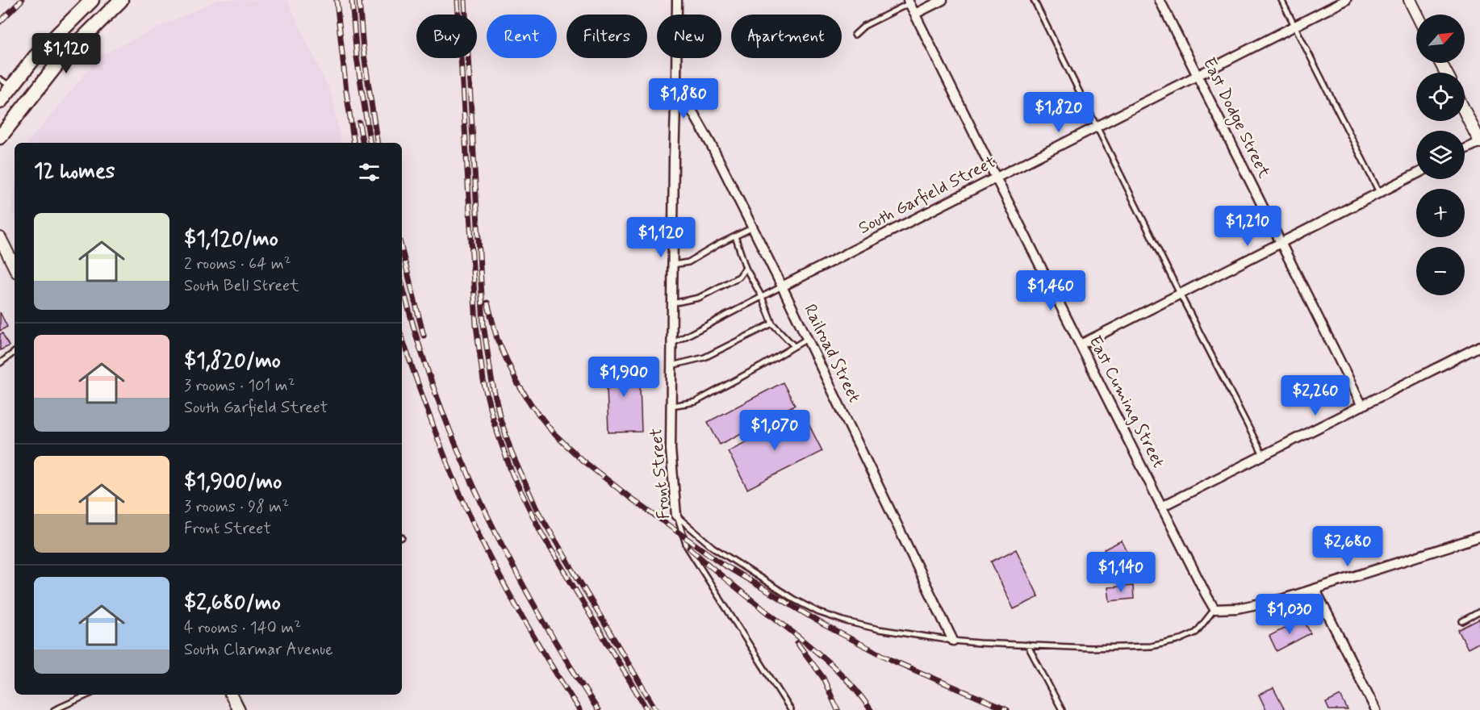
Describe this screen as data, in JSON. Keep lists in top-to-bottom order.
{
  "streets": {
    "street": [
      "East Dodge Street",
      "South Garfield Street",
      "Railroad Street",
      "East Cuming Street",
      "Front Street"
    ]
  },
  "crossings": [
    ["East Dodge Street", "South Garfield Street"],
    ["South Garfield Street", "Railroad Street"],
    ["South Garfield Street", "East Cuming Street"],
    ["Railroad Street", "Front Street"]
  ],
  "north": "top right",
  "page": {
    "map_buttons": ["+", "−"],
    "chip": [
      "Buy",
      "Rent",
      "Filters",
      "New",
      "Apartment"
    ],
    "price": [
      "$1,120",
      "$1,880",
      "$1,820",
      "$1,210",
      "$1,120",
      "$1,460",
      "$1,900",
      "$2,260",
      "$1,070",
      "$2,680",
      "$1,140",
      "$1,030"
    ],
    "heading": "12 homes",
    "list": [
      {
        "name": "$1,120/mo",
        "note": "2 rooms · 64 m² · South Bell Street"
      },
      {
        "name": "$1,820/mo",
        "note": "3 rooms · 101 m² · South Garfield Street"
      },
      {
        "name": "$1,900/mo",
        "note": "3 rooms · 98 m² · Front Street"
      },
      {
        "name": "$2,680/mo",
        "note": "4 rooms · 140 m² · South Clarmar Avenue"
      }
    ]
  }
}
